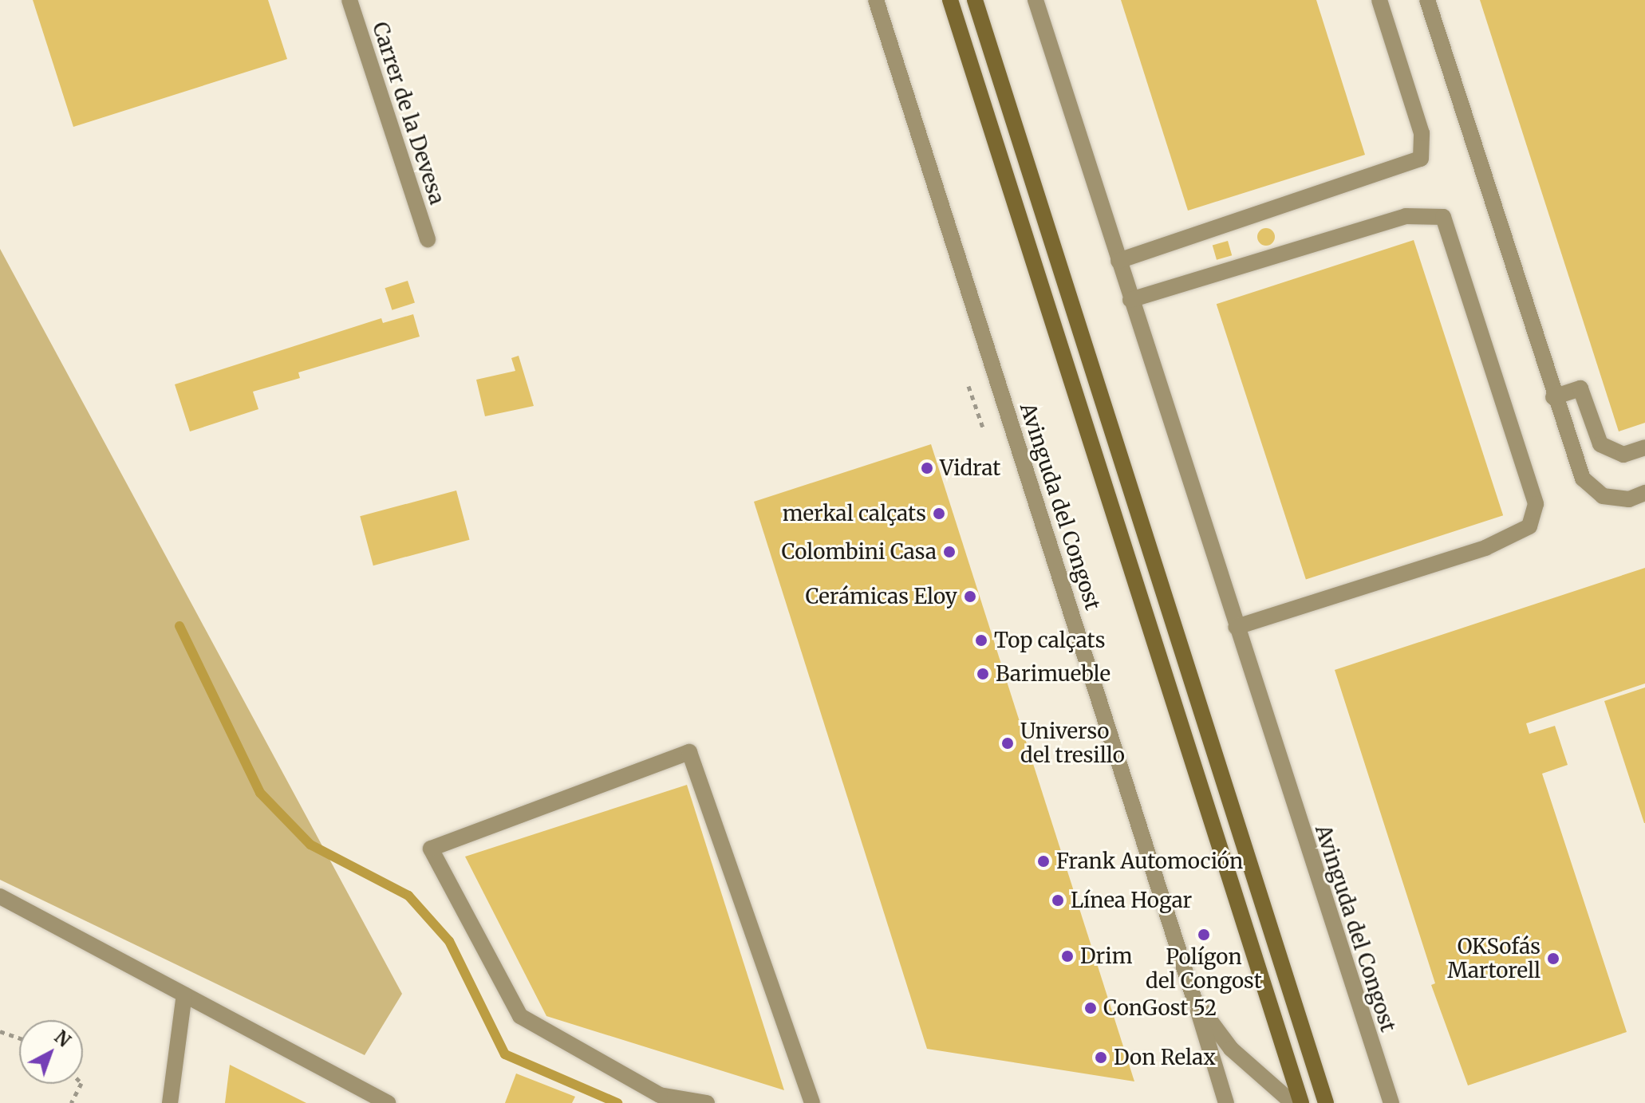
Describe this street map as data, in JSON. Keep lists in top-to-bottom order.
{
  "streets": {
    "street": ["Carrer de la Devesa", "Avinguda del Congost"]
  },
  "places": [
    "Vidrat",
    "merkal calçats",
    "Colombini Casa",
    "Cerámicas Eloy",
    "Top calçats",
    "Barimueble",
    "Universo del tresillo",
    "Frank Automoción",
    "Línea Hogar",
    "Polígon del Congost",
    "Drim",
    "OKSofás Martorell",
    "ConGost 52",
    "Don Relax"
  ],
  "north": "top right"
}
